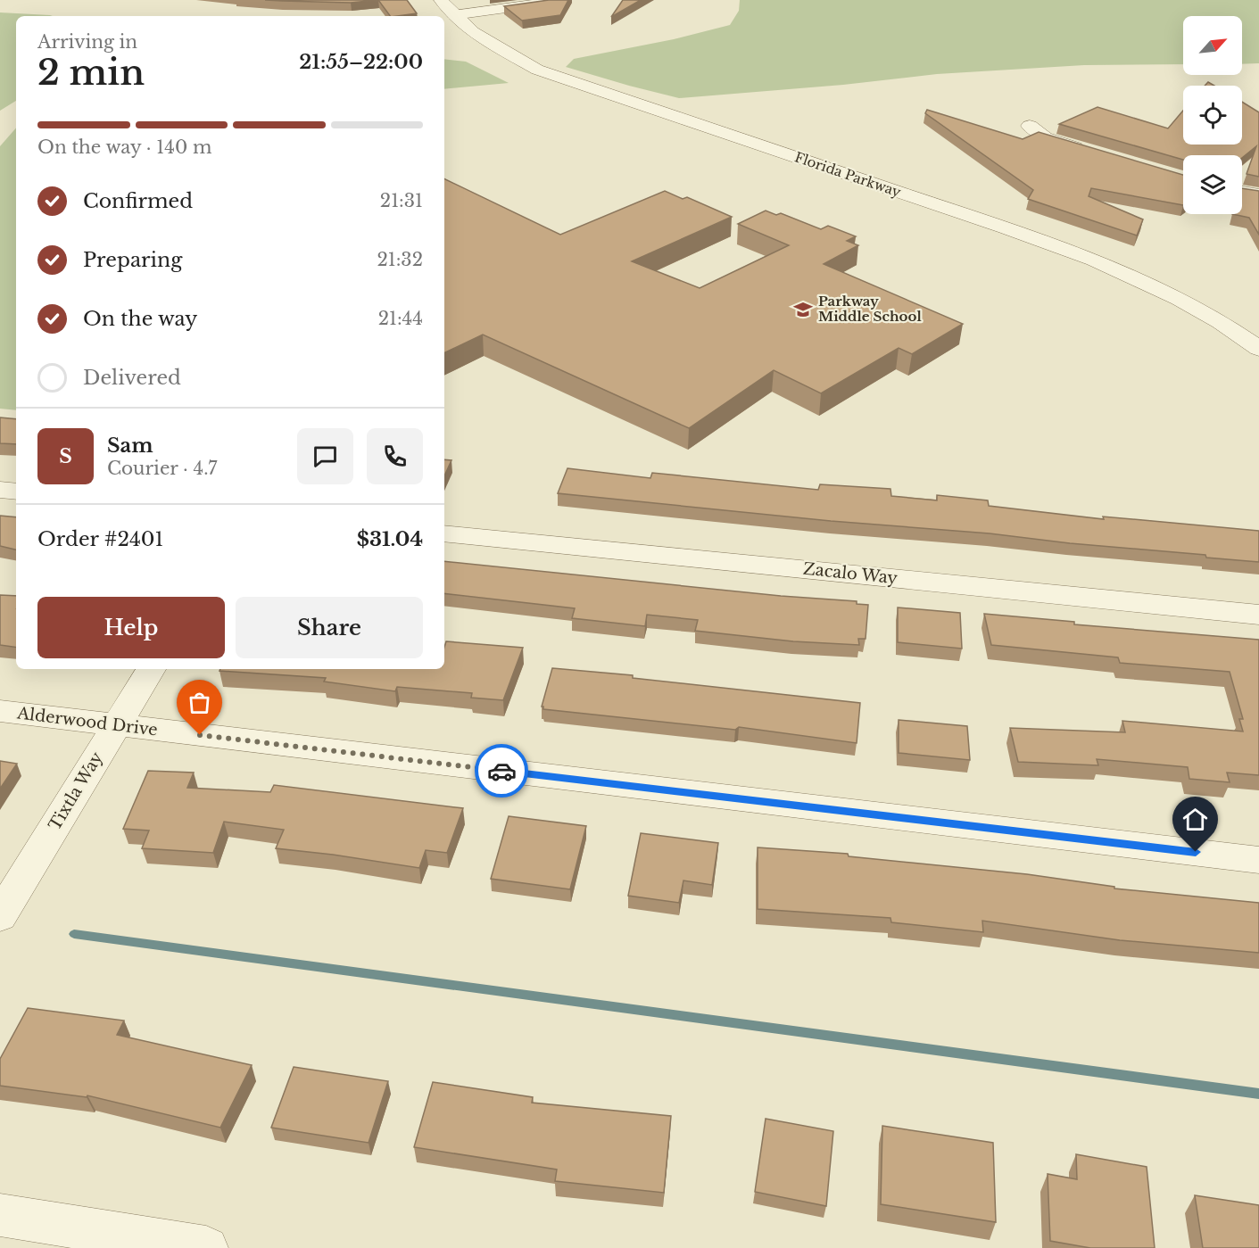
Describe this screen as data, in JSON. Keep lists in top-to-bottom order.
{
  "streets": {
    "street": [
      "Florida Parkway",
      "Zacalo Way",
      "Alderwood Drive",
      "Tixtla Way"
    ]
  },
  "crossings": [
    ["Alderwood Drive", "Tixtla Way"]
  ],
  "places": {
    "school or university": ["Parkway Middle School"]
  },
  "north": "top right",
  "page": {
    "heading": ["2 min", "Arriving in", "21:55–22:00"],
    "panel": [
      "Sam",
      "Courier · 4.7",
      "Order #2401",
      "$31.04"
    ],
    "bar": "On the way · 140 m",
    "list": [
      ["Confirmed", "21:31"],
      ["Preparing", "21:32"],
      ["On the way", "21:44"],
      "Delivered"
    ],
    "round": "S",
    "buttons": ["Help", "Share"]
  }
}
